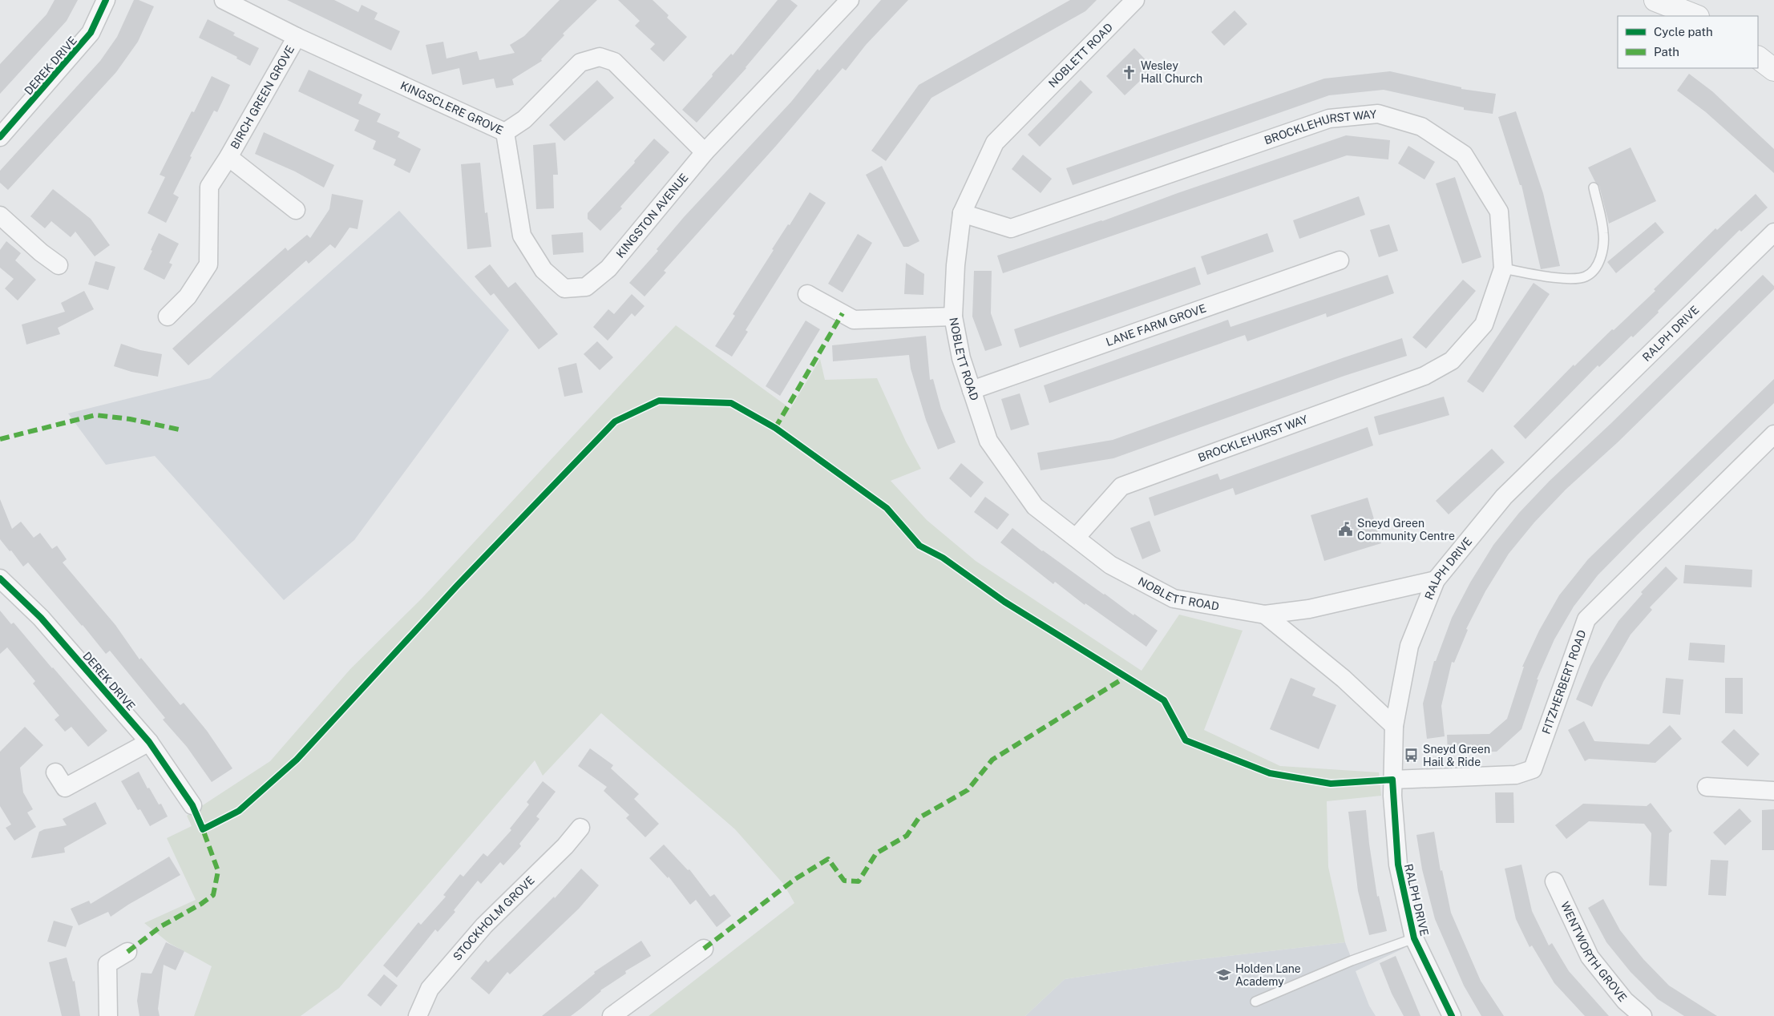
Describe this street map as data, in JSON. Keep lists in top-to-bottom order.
{
  "streets": {
    "street": [
      "NOBLETT ROAD",
      "DEREK DRIVE",
      "BIRCH GREEN GROVE",
      "KINGSCLERE GROVE",
      "BROCKLEHURST WAY",
      "KINGSTON AVENUE",
      "LANE FARM GROVE",
      "RALPH DRIVE",
      "FITZHERBERT ROAD",
      "STOCKHOLM GROVE",
      "WENTWORTH GROVE"
    ]
  },
  "crossings": [
    ["NOBLETT ROAD", "BROCKLEHURST WAY"],
    ["NOBLETT ROAD", "LANE FARM GROVE"],
    ["NOBLETT ROAD", "RALPH DRIVE"],
    ["BIRCH GREEN GROVE", "KINGSCLERE GROVE"],
    ["KINGSCLERE GROVE", "KINGSTON AVENUE"],
    ["RALPH DRIVE", "FITZHERBERT ROAD"]
  ],
  "places": {
    "church": ["Wesley Hall Church"],
    "public building": ["Sneyd Green Community Centre"],
    "bus stop": ["Sneyd Green Hail & Ride"],
    "school or university": ["Holden Lane Academy"]
  },
  "legend": ["Cycle path", "Path"]
}
